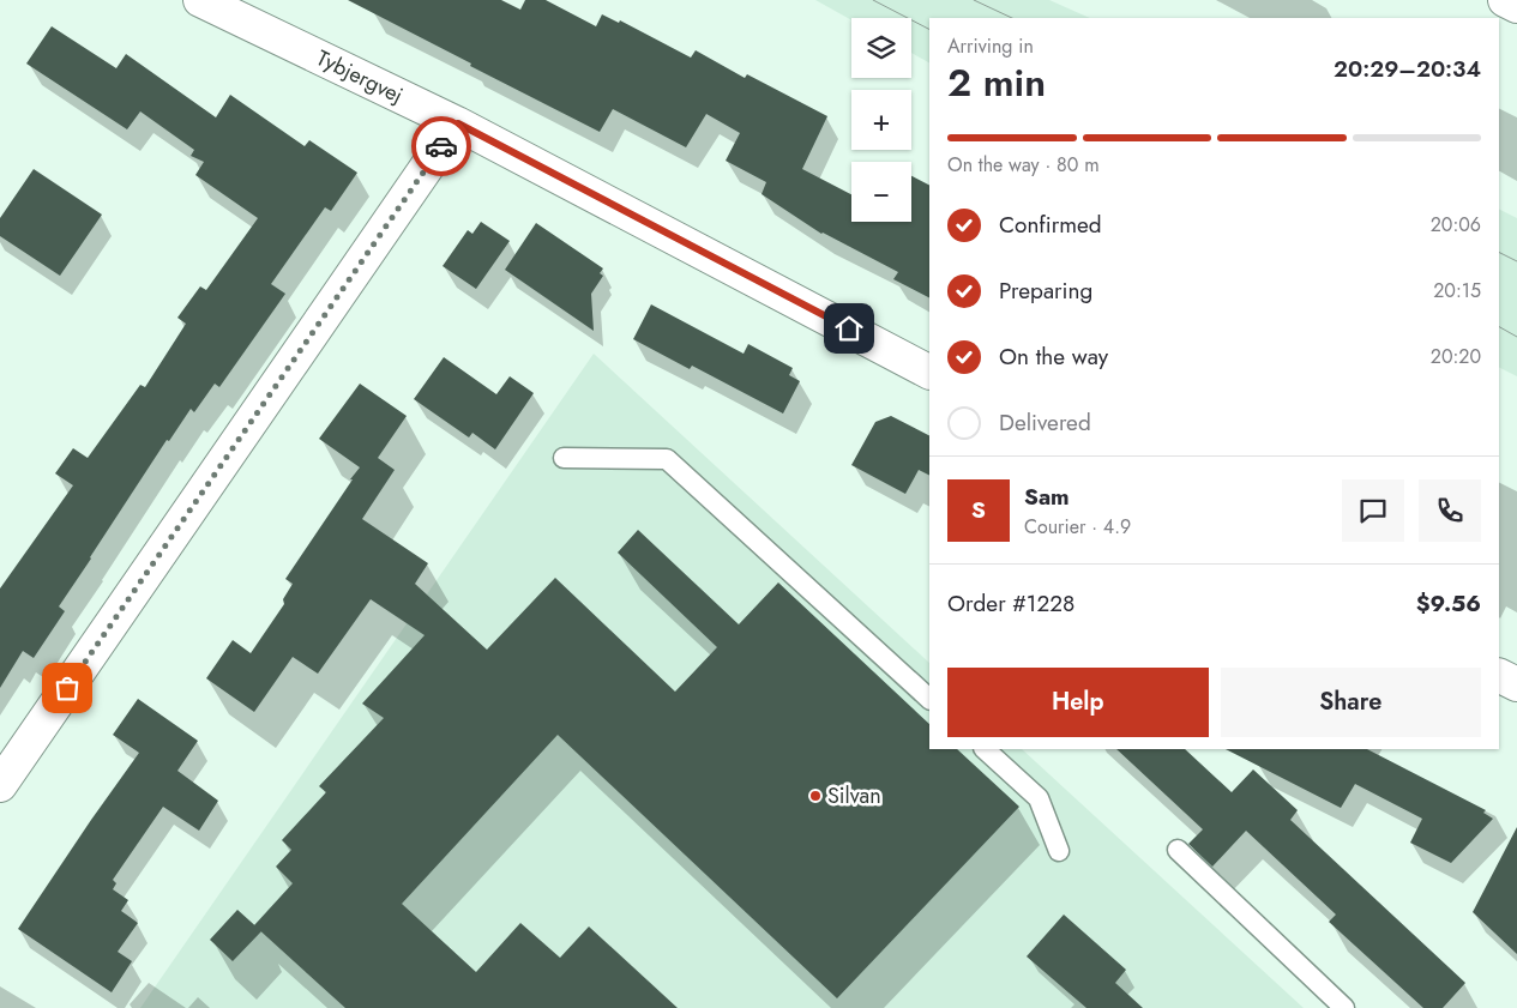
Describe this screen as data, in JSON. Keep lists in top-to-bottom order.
{
  "streets": {
    "street": ["Tybjergvej"]
  },
  "places": ["Silvan"],
  "page": {
    "map_buttons": ["+", "−"],
    "heading": ["2 min", "Arriving in", "20:29–20:34"],
    "panel": [
      "Sam",
      "Courier · 4.9",
      "Order #1228",
      "$9.56"
    ],
    "bar": "On the way · 80 m",
    "list": [
      ["Confirmed", "20:06"],
      ["Preparing", "20:15"],
      ["On the way", "20:20"],
      "Delivered"
    ],
    "round": "S",
    "buttons": ["Help", "Share"]
  }
}
